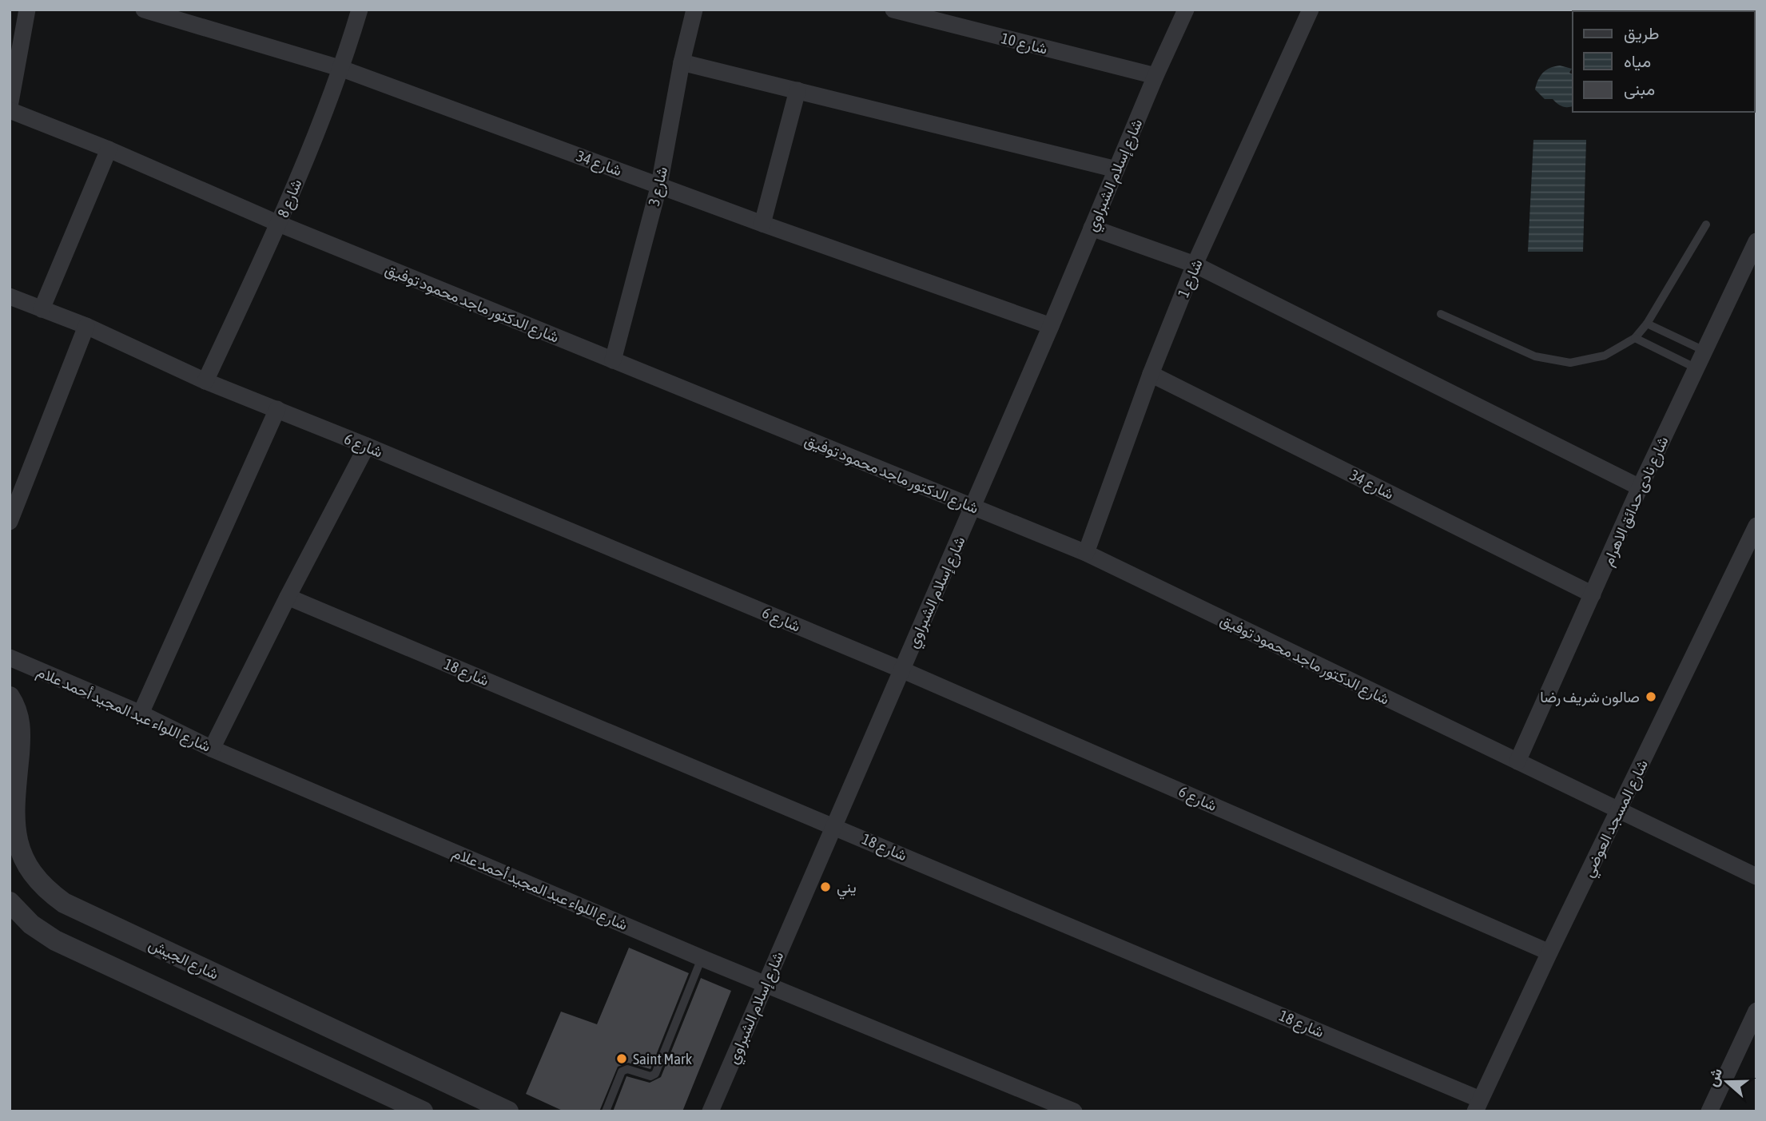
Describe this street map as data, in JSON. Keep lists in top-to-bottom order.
{
  "streets": {
    "street": [
      "شارع 10",
      "شارع 34",
      "شارع إسلام الشبراوي",
      "شارع 3",
      "شارع 8",
      "شارع 1",
      "شارع الدكتور ماجد محمود توفيق",
      "شارع 6",
      "شارع نادى حدائق الاهرام",
      "شارع 18",
      "شارع اللواء عبد المجيد أحمد علام",
      "شارع المسجد العوضي",
      "شارع الجيش"
    ]
  },
  "crossings": [
    ["شارع 10", "شارع إسلام الشبراوي"],
    ["شارع 34", "شارع إسلام الشبراوي"],
    ["شارع 34", "شارع 3"],
    ["شارع 34", "شارع 8"],
    ["شارع 34", "شارع 1"],
    ["شارع 34", "شارع نادى حدائق الاهرام"],
    ["شارع إسلام الشبراوي", "شارع الدكتور ماجد محمود توفيق"],
    ["شارع إسلام الشبراوي", "شارع 6"],
    ["شارع إسلام الشبراوي", "شارع 18"],
    ["شارع إسلام الشبراوي", "شارع اللواء عبد المجيد أحمد علام"],
    ["شارع 3", "شارع الدكتور ماجد محمود توفيق"],
    ["شارع 8", "شارع الدكتور ماجد محمود توفيق"],
    ["شارع 8", "شارع 6"],
    ["شارع 1", "شارع الدكتور ماجد محمود توفيق"],
    ["شارع الدكتور ماجد محمود توفيق", "شارع نادى حدائق الاهرام"],
    ["شارع الدكتور ماجد محمود توفيق", "شارع المسجد العوضي"],
    ["شارع 6", "شارع المسجد العوضي"],
    ["شارع 18", "شارع المسجد العوضي"]
  ],
  "places": ["صالون شريف رضا", "يني", "Saint Mark"],
  "legend": ["طريق", "مياه", "مبنى"],
  "north": "left"
}
